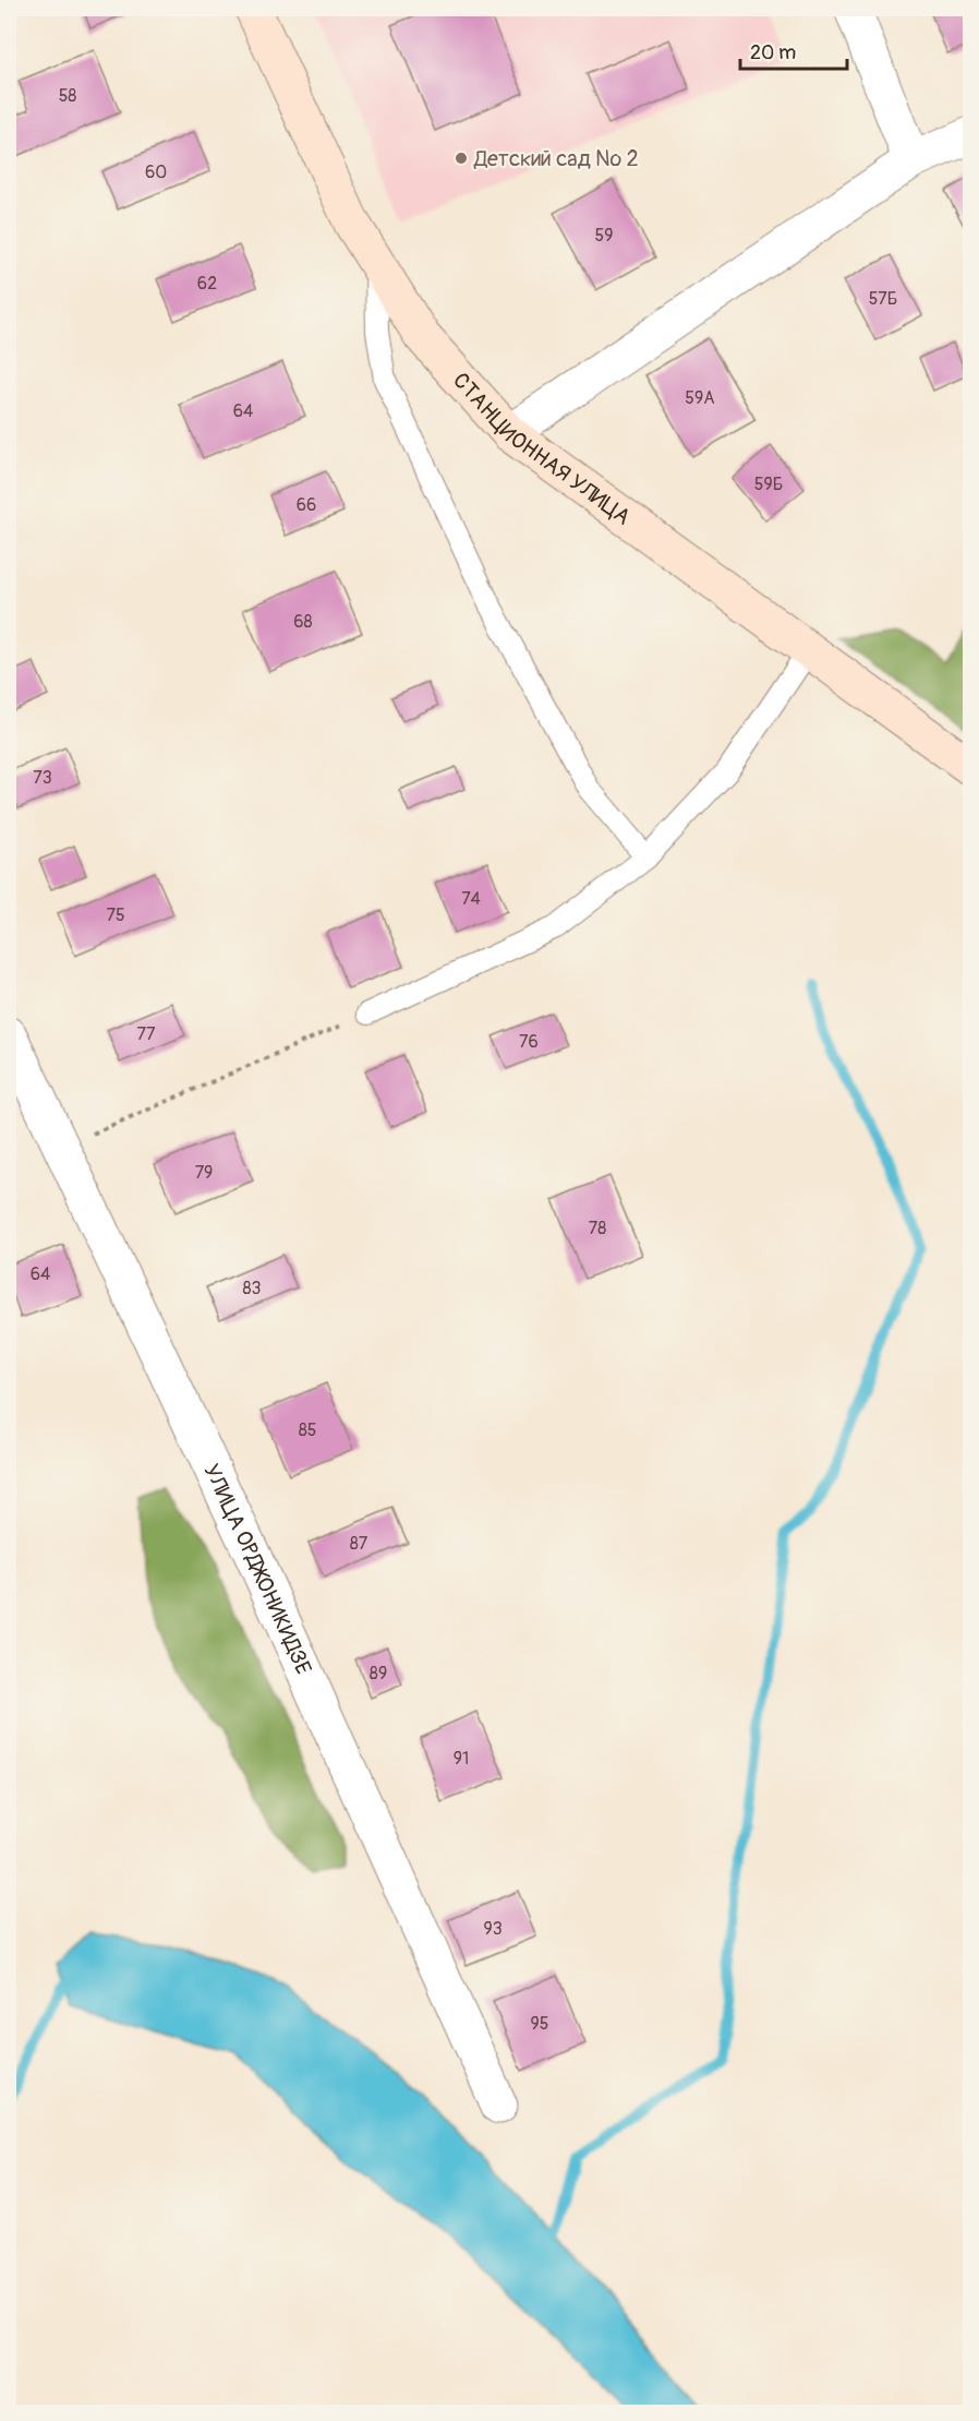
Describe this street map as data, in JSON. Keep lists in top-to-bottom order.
{
  "streets": {
    "main road": ["СТАНЦИОННАЯ УЛИЦА"],
    "street": ["УЛИЦА ОРДЖОНИКИДЗЕ"]
  },
  "places": ["Детский сад № 2"],
  "house_numbers": [
    "58",
    "60",
    "59",
    "62",
    "57Б",
    "59А",
    "64",
    "59Б",
    "66",
    "68",
    "73",
    "74",
    "75",
    "77",
    "76",
    "79",
    "78",
    "64",
    "83",
    "85",
    "87",
    "89",
    "91",
    "93",
    "95"
  ],
  "scale_bar": "20 m"
}
